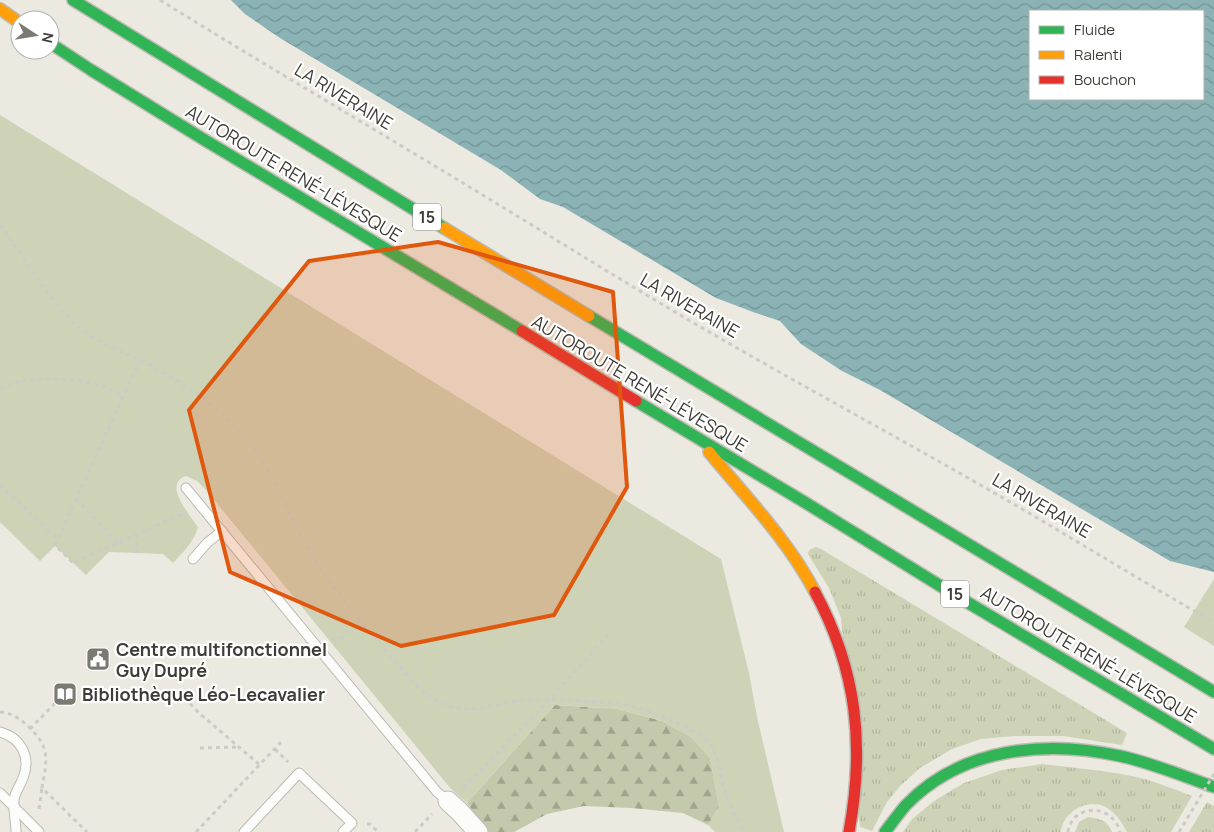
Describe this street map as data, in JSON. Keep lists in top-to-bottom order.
{
  "streets": {
    "highway": ["AUTOROUTE RENÉ-LÉVESQUE", "15"],
    "path": ["LA RIVERAINE"]
  },
  "places": {
    "public building": ["Centre multifonctionnel Guy Dupré"],
    "library": ["Bibliothèque Léo-Lecavalier"]
  },
  "legend": ["Fluide", "Ralenti", "Bouchon"],
  "north": "right"
}
